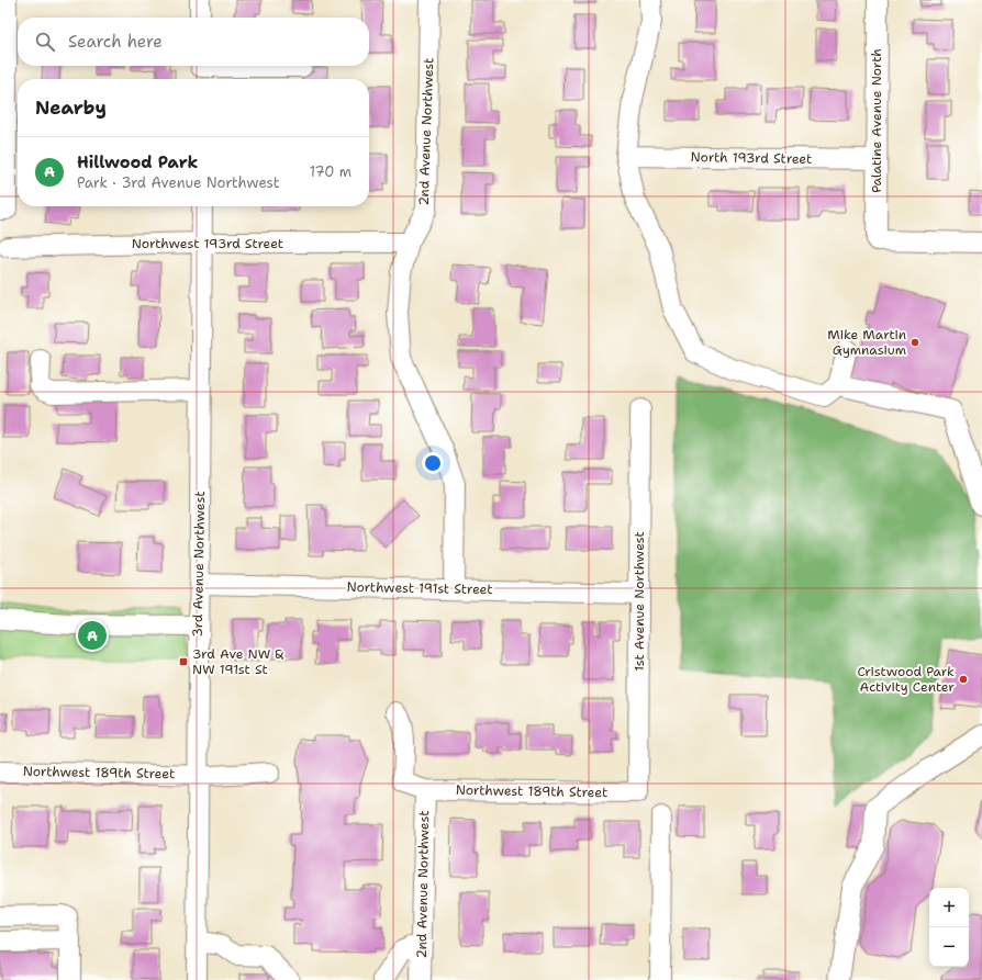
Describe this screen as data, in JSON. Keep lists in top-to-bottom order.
{
  "streets": {
    "street": [
      "Palatine Avenue North",
      "2nd Avenue Northwest",
      "North 193rd Street",
      "Northwest 193rd Street",
      "3rd Avenue Northwest",
      "Northwest 191st Street",
      "1st Avenue Northwest",
      "Northwest 189th Street"
    ]
  },
  "crossings": [
    ["Palatine Avenue North", "North 193rd Street"],
    ["2nd Avenue Northwest", "Northwest 193rd Street"],
    ["2nd Avenue Northwest", "Northwest 191st Street"],
    ["2nd Avenue Northwest", "Northwest 189th Street"],
    ["Northwest 193rd Street", "3rd Avenue Northwest"],
    ["3rd Avenue Northwest", "Northwest 191st Street"],
    ["3rd Avenue Northwest", "Northwest 189th Street"],
    ["Northwest 191st Street", "1st Avenue Northwest"],
    ["1st Avenue Northwest", "Northwest 189th Street"]
  ],
  "places": {
    "other": ["Mike Martin Gymnasium", "Cristwood Park Activity Center"],
    "transit": ["3rd Ave NW & NW 191st St"]
  },
  "page": {
    "search": "Search here",
    "heading": "Nearby",
    "list": [
      {
        "mark": "A",
        "name": "Hillwood Park",
        "note": "Park · 3rd Avenue Northwest",
        "value": "170 m"
      }
    ],
    "pins": "A",
    "map_buttons": ["+", "−"]
  }
}
